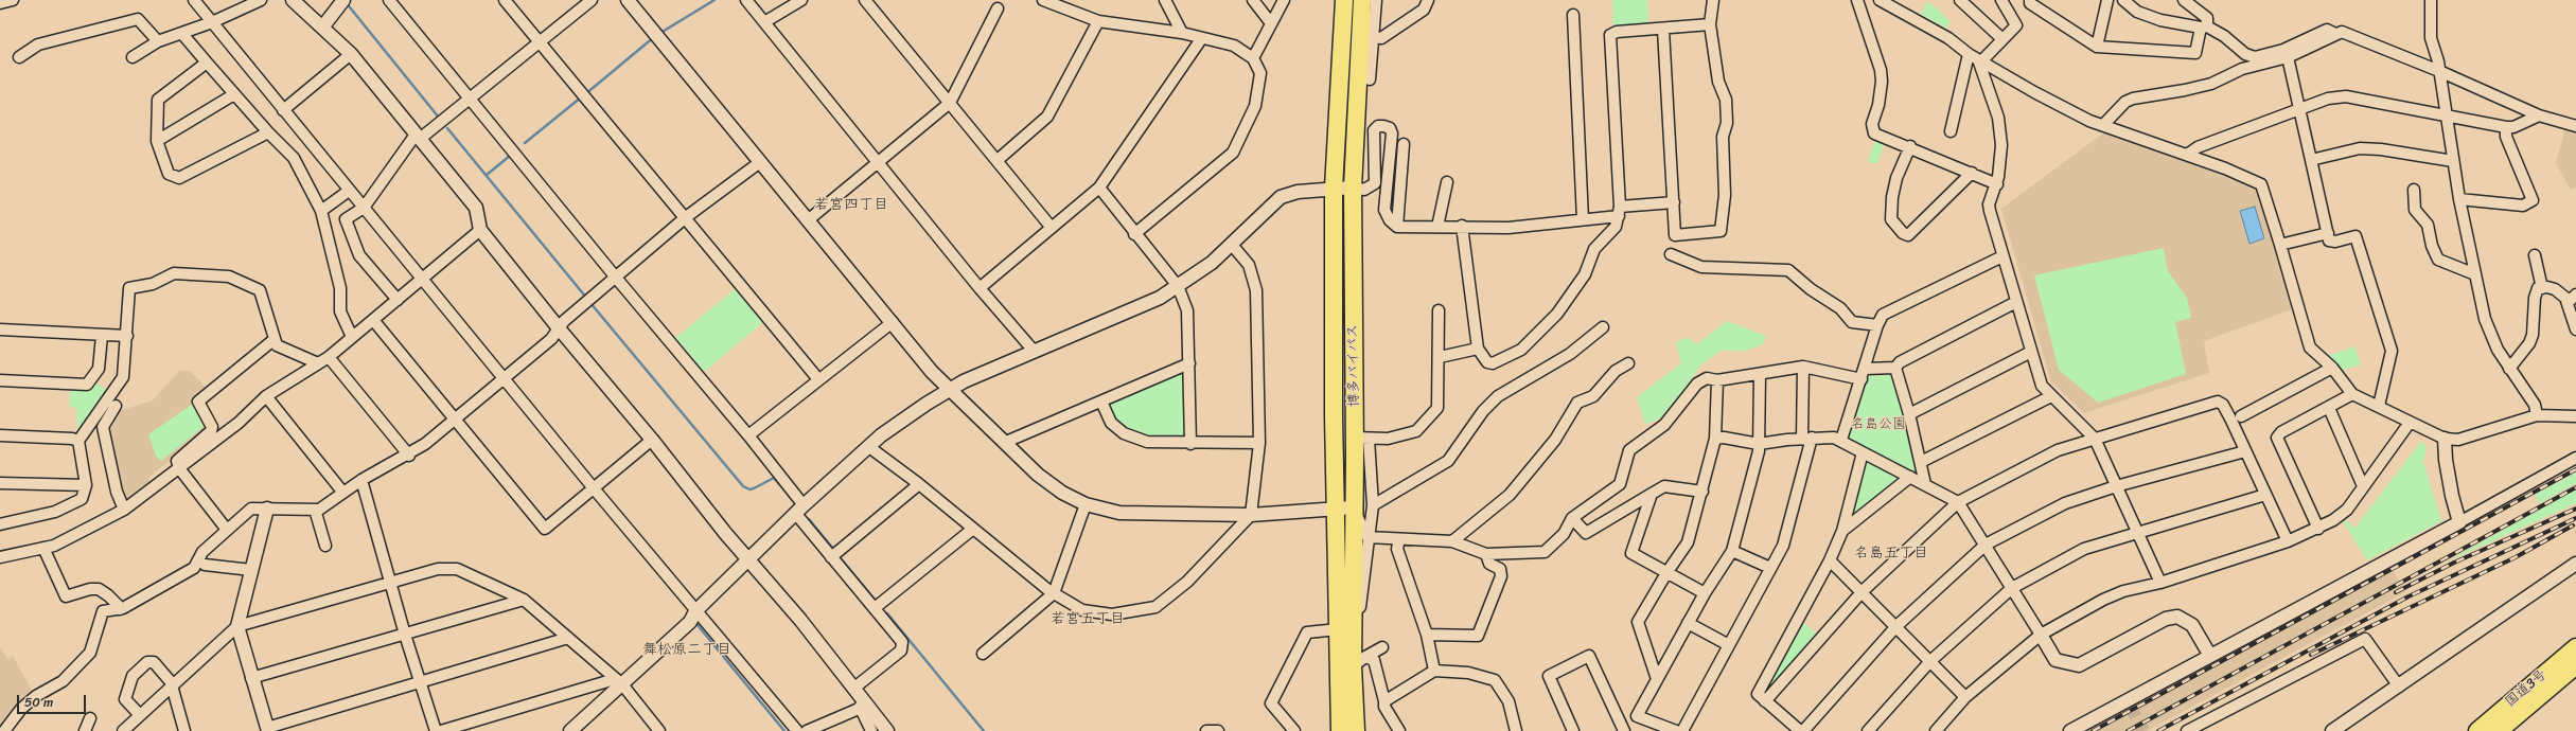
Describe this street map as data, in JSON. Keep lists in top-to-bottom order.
{
  "streets": {
    "highway": ["博多バイパス", "国道3号"]
  },
  "districts": [
    "若宮四丁目",
    "名島五丁目",
    "若宮五丁目",
    "舞松原二丁目"
  ],
  "parks": ["名島公園"],
  "scale_bar": "50 m"
}
